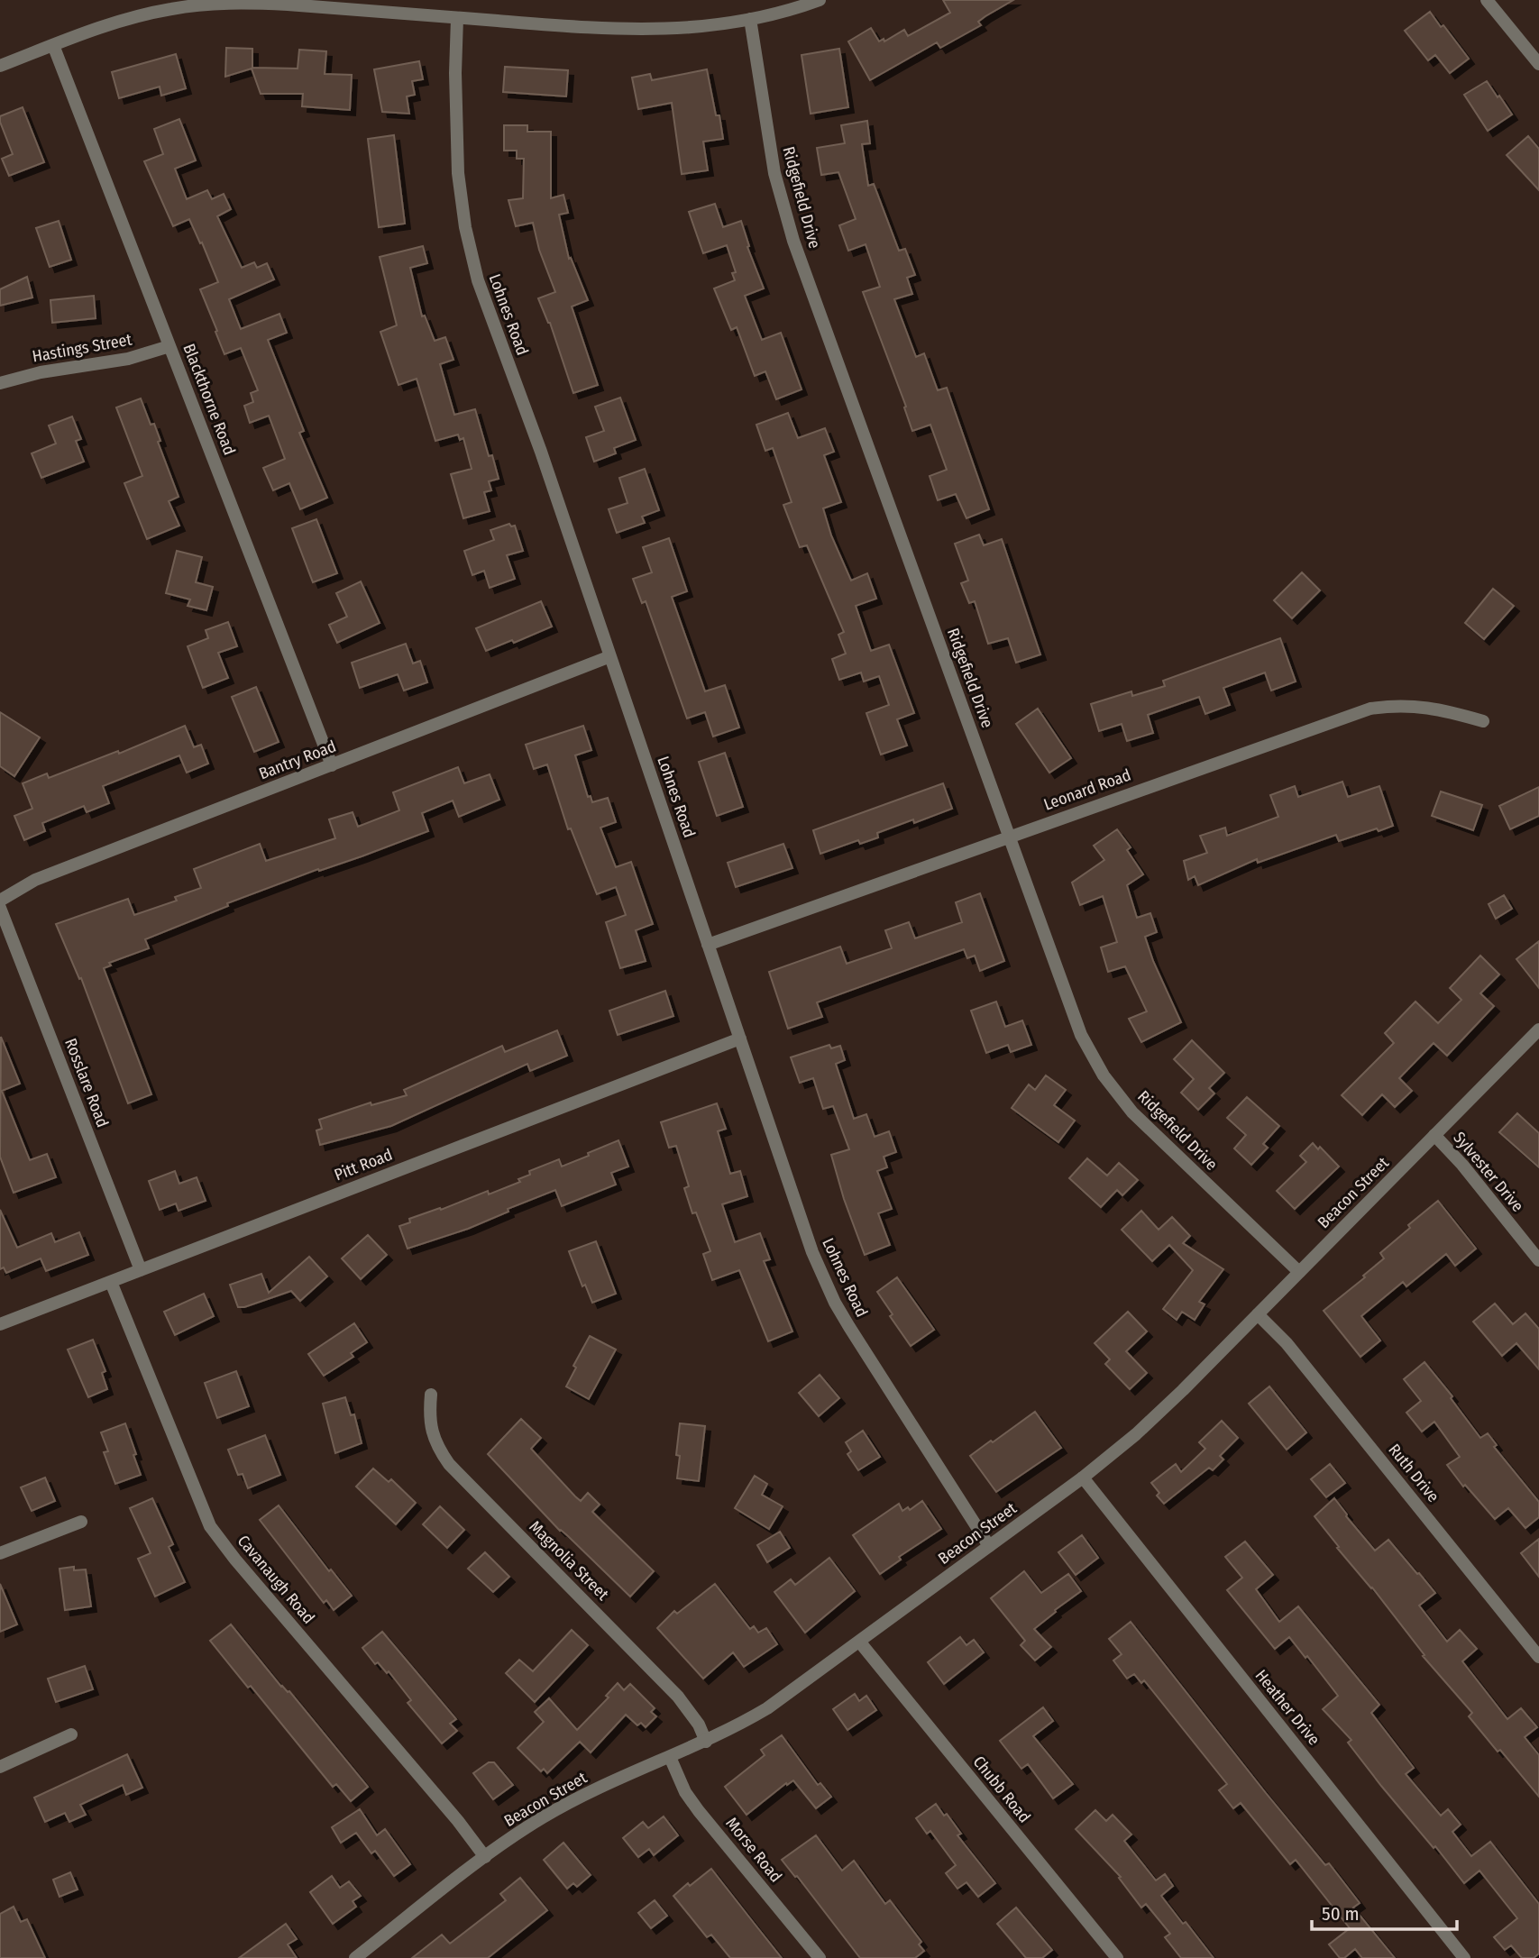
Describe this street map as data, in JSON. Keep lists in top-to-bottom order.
{
  "streets": {
    "street": [
      "Ridgefield Drive",
      "Lohnes Road",
      "Hastings Street",
      "Blackthorne Road",
      "Bantry Road",
      "Leonard Road",
      "Rosslare Road",
      "Pitt Road",
      "Sylvester Drive",
      "Beacon Street",
      "Ruth Drive",
      "Magnolia Street",
      "Cavanaugh Road",
      "Heather Drive",
      "Chubb Road",
      "Morse Road"
    ]
  },
  "crossings": [
    ["Ridgefield Drive", "Leonard Road"],
    ["Ridgefield Drive", "Beacon Street"],
    ["Lohnes Road", "Bantry Road"],
    ["Lohnes Road", "Leonard Road"],
    ["Lohnes Road", "Pitt Road"],
    ["Lohnes Road", "Beacon Street"],
    ["Hastings Street", "Blackthorne Road"],
    ["Blackthorne Road", "Bantry Road"],
    ["Rosslare Road", "Pitt Road"],
    ["Pitt Road", "Cavanaugh Road"],
    ["Sylvester Drive", "Beacon Street"],
    ["Beacon Street", "Ruth Drive"],
    ["Beacon Street", "Magnolia Street"],
    ["Beacon Street", "Cavanaugh Road"],
    ["Beacon Street", "Heather Drive"],
    ["Beacon Street", "Chubb Road"],
    ["Beacon Street", "Morse Road"]
  ],
  "scale_bar": "50 m"
}
